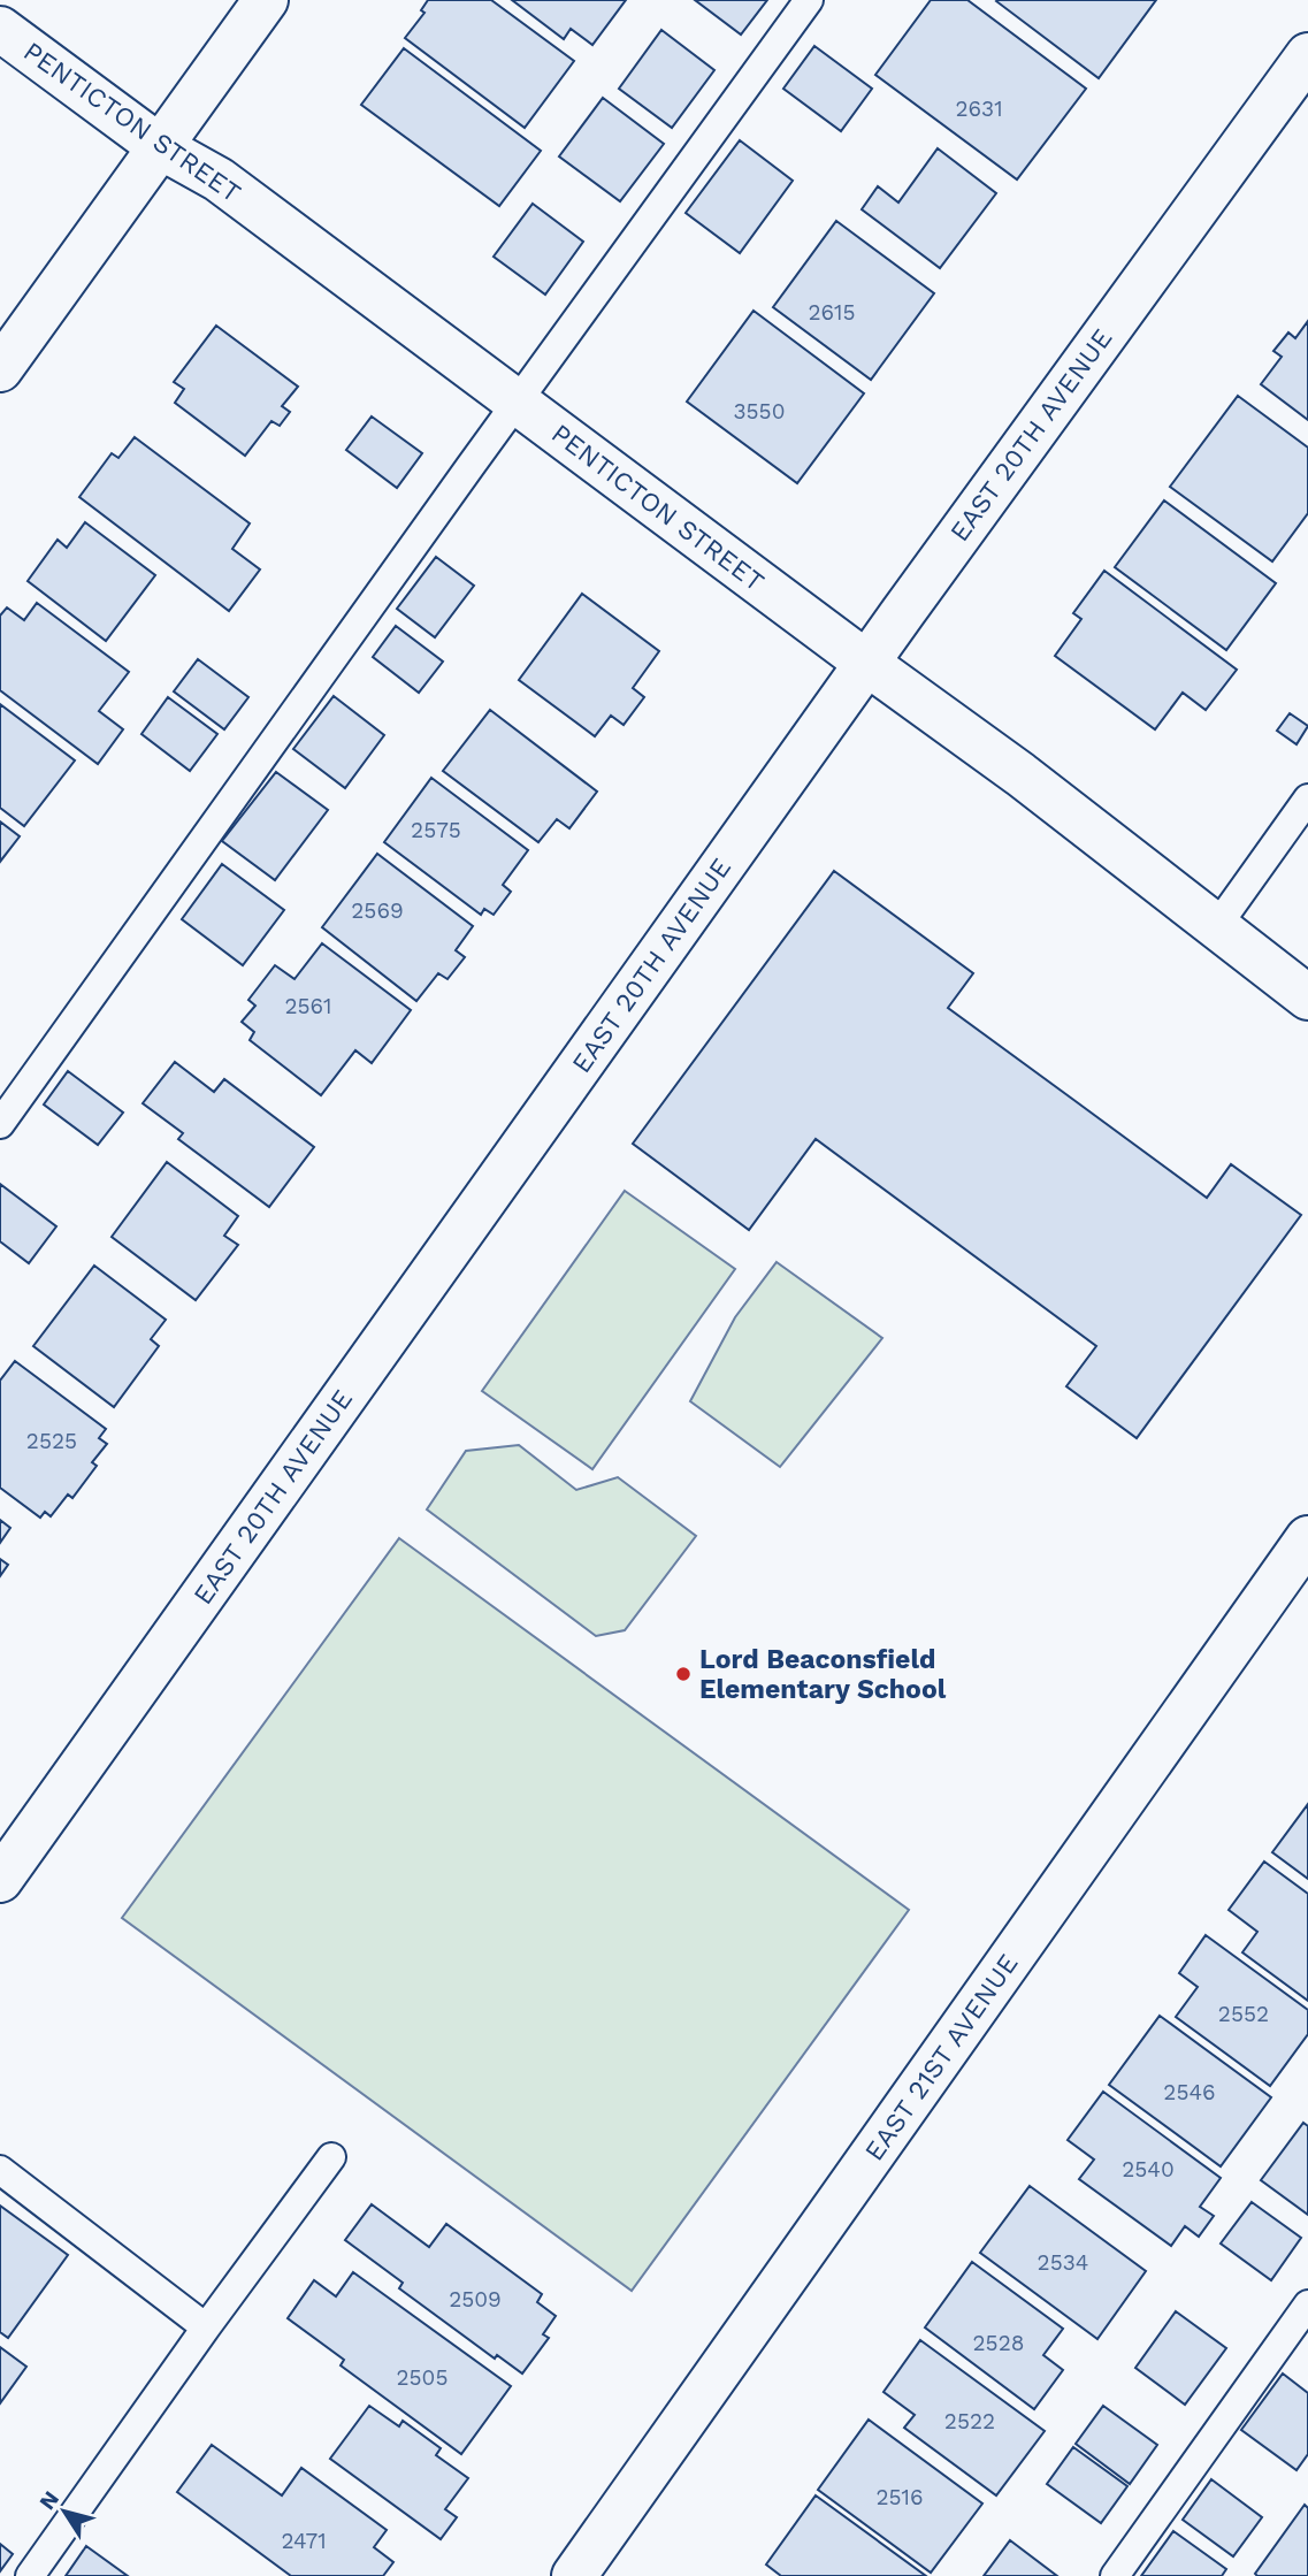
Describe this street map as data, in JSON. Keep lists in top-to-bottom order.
{
  "streets": {
    "street": ["PENTICTON STREET", "EAST 20TH AVENUE", "EAST 21ST AVENUE"]
  },
  "crossings": [
    ["PENTICTON STREET", "EAST 20TH AVENUE"]
  ],
  "places": ["Lord Beaconsfield Elementary School"],
  "house_numbers": [
    "2631",
    "2615",
    "3550",
    "2575",
    "2569",
    "2561",
    "2525",
    "2552",
    "2546",
    "2540",
    "2534",
    "2509",
    "2528",
    "2505",
    "2522",
    "2516",
    "2471"
  ],
  "north": "top left"
}
